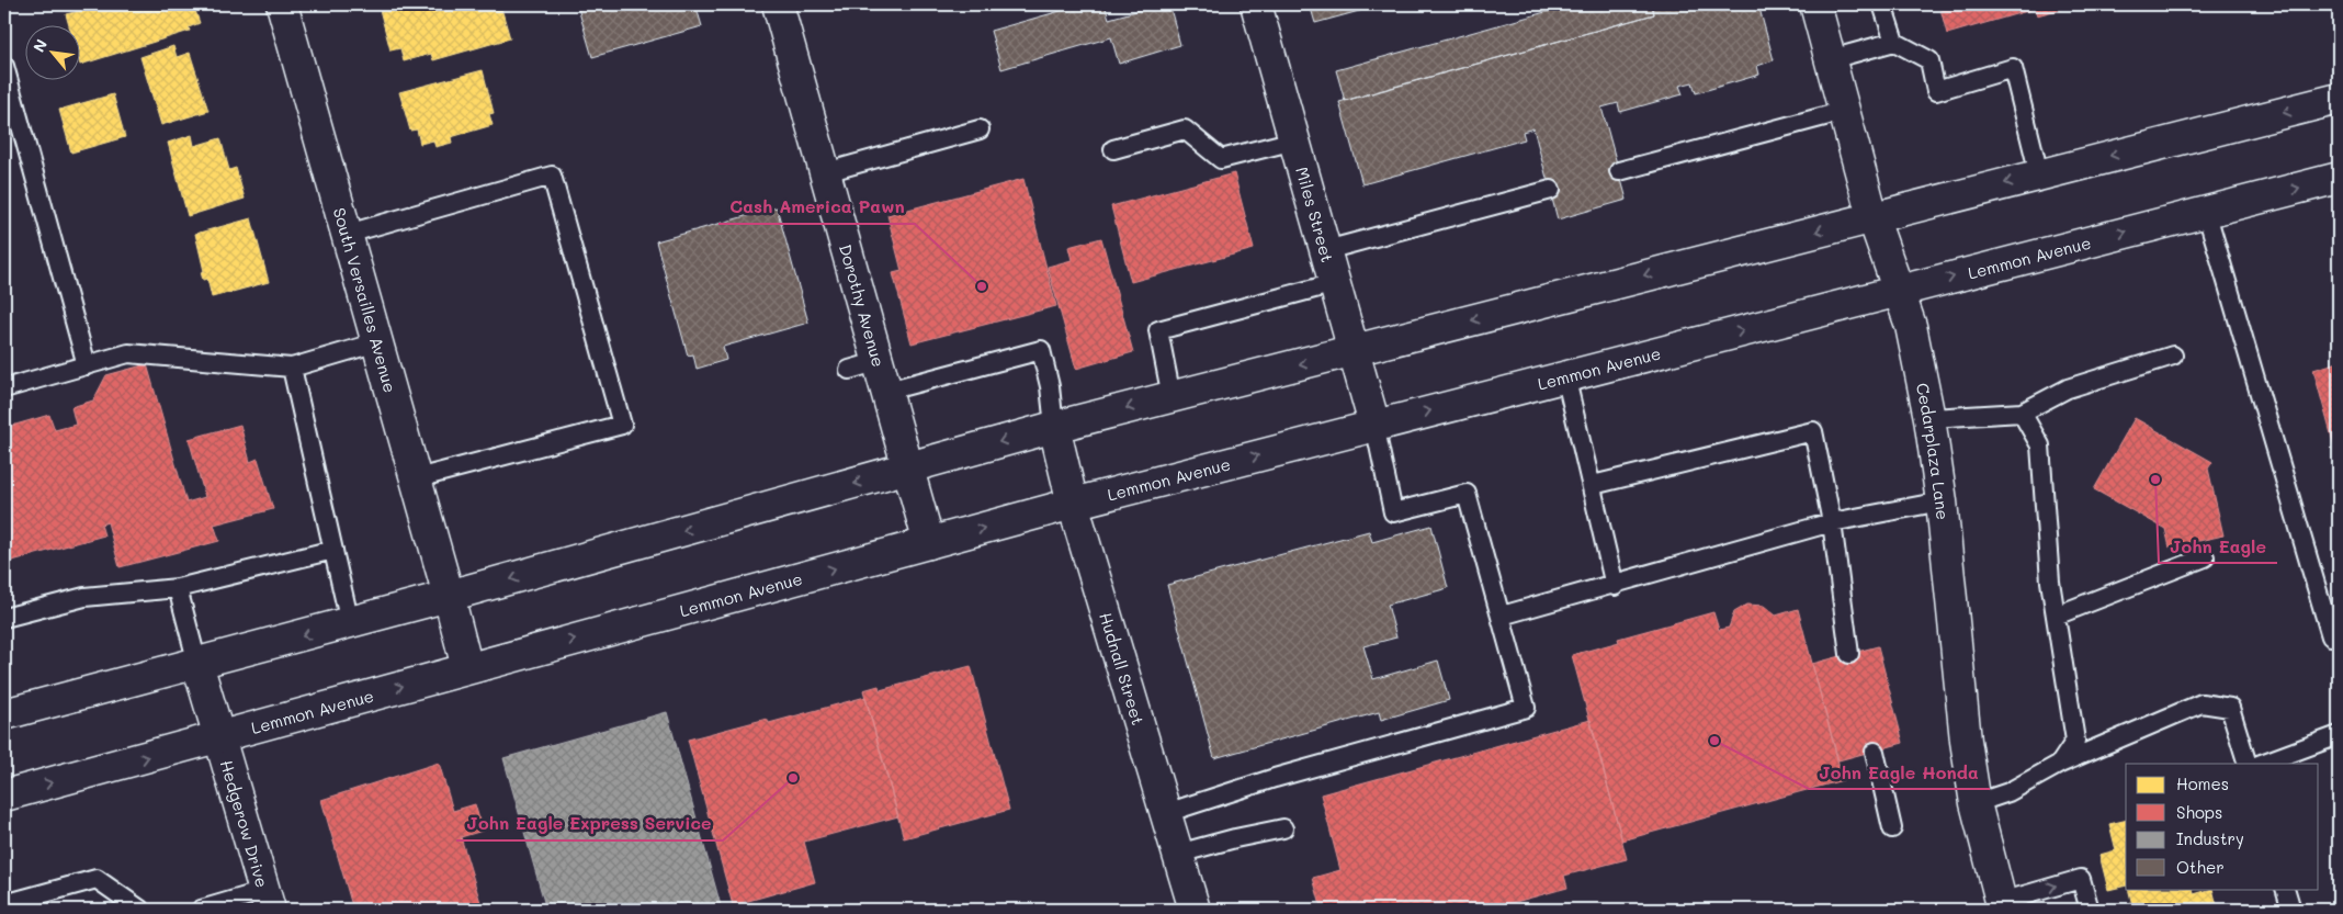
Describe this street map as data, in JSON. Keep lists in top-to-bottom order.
{
  "streets": {
    "main road": [
      "Miles Street",
      "Lemmon Avenue",
      "South Versailles Avenue",
      "Dorothy Avenue",
      "Cedarplaza Lane",
      "Hudnall Street",
      "Hedgerow Drive"
    ]
  },
  "crossings": [
    ["Miles Street", "Lemmon Avenue"],
    ["Lemmon Avenue", "South Versailles Avenue"],
    ["Lemmon Avenue", "Dorothy Avenue"],
    ["Lemmon Avenue", "Cedarplaza Lane"],
    ["Lemmon Avenue", "Hudnall Street"],
    ["Lemmon Avenue", "Hedgerow Drive"]
  ],
  "places": [
    "Cash America Pawn",
    "John Eagle",
    "John Eagle Honda",
    "John Eagle Express Service"
  ],
  "legend": [
    "Homes",
    "Shops",
    "Industry",
    "Other"
  ],
  "north": "top left"
}
